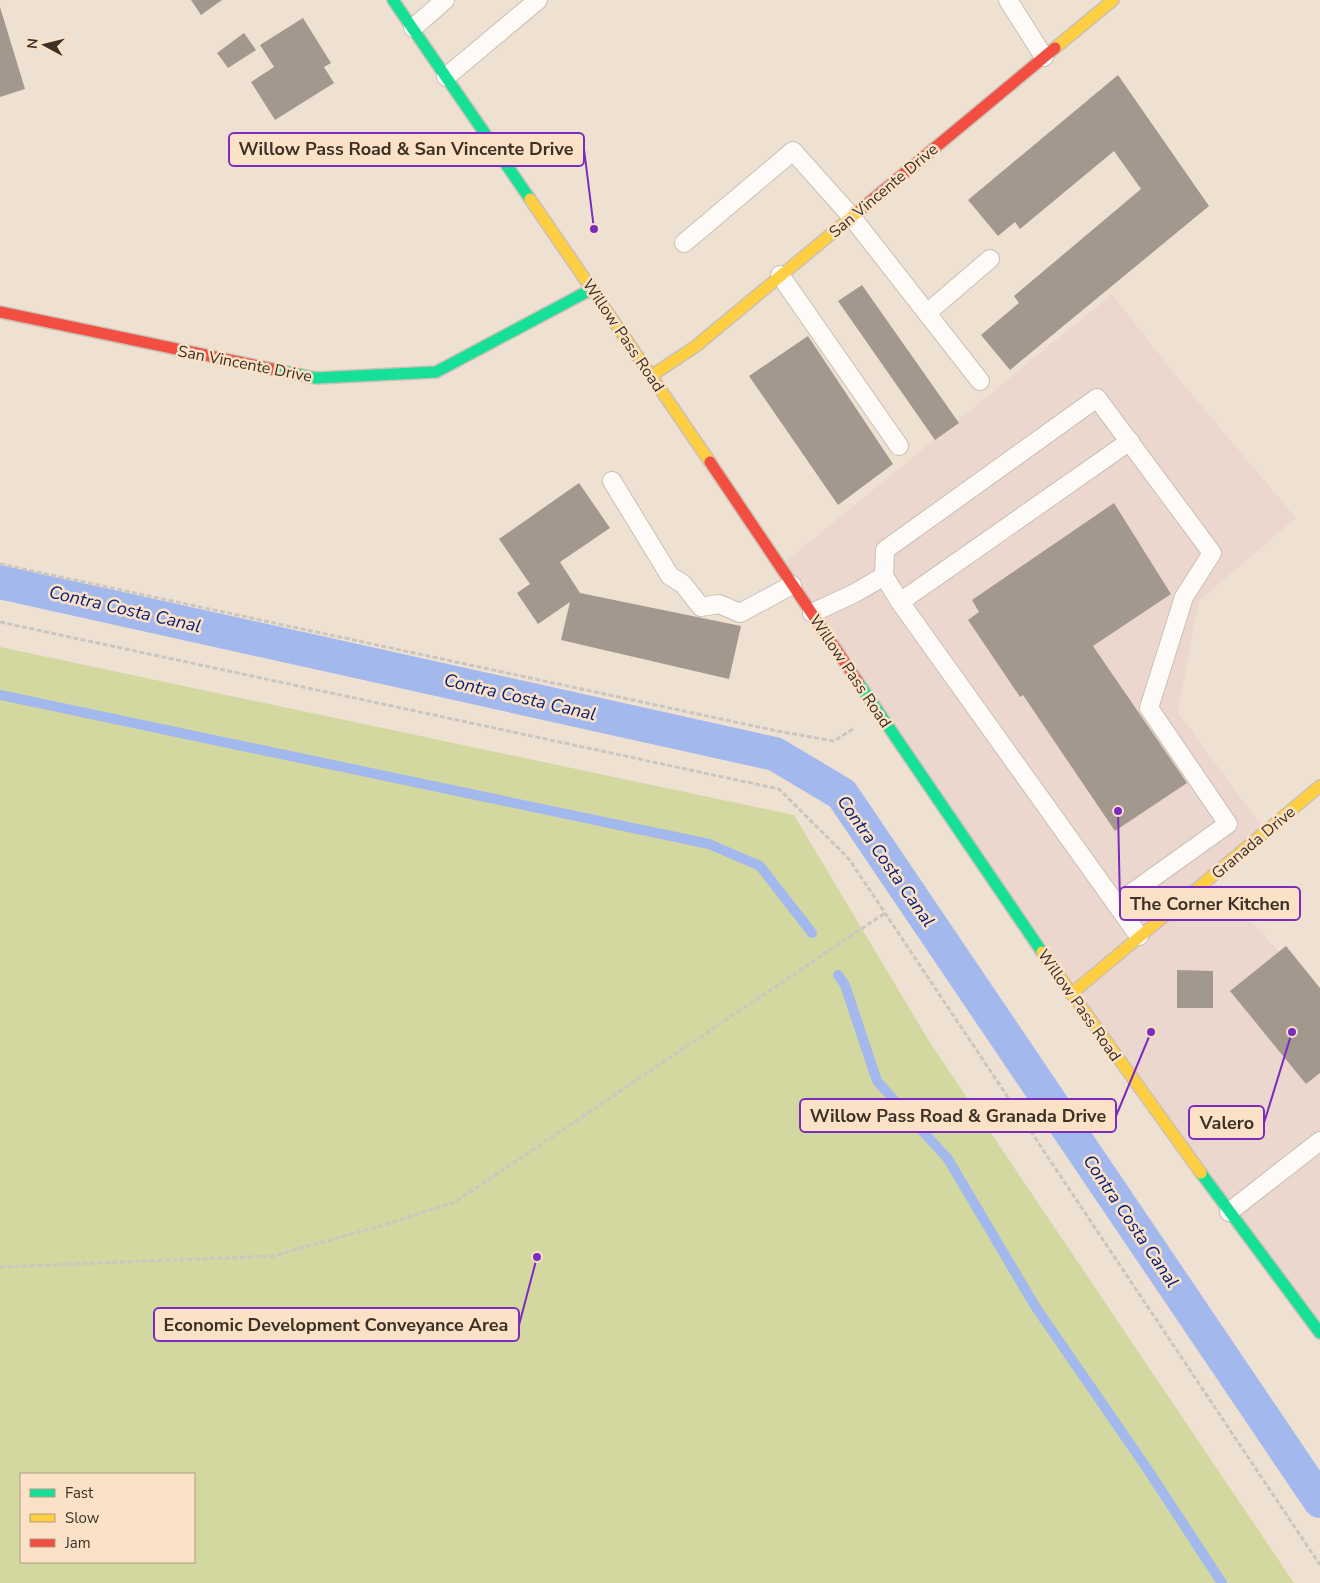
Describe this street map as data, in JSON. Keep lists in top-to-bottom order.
{
  "streets": {
    "main road": ["San Vincente Drive", "Willow Pass Road", "Granada Drive"]
  },
  "crossings": [
    ["San Vincente Drive", "Willow Pass Road"],
    ["Willow Pass Road", "Granada Drive"]
  ],
  "water": ["Contra Costa Canal"],
  "places": [
    "Willow Pass Road & San Vincente Drive",
    "The Corner Kitchen",
    "Willow Pass Road & Granada Drive",
    "Valero",
    "Economic Development Conveyance Area"
  ],
  "legend": ["Fast", "Slow", "Jam"],
  "north": "left"
}
